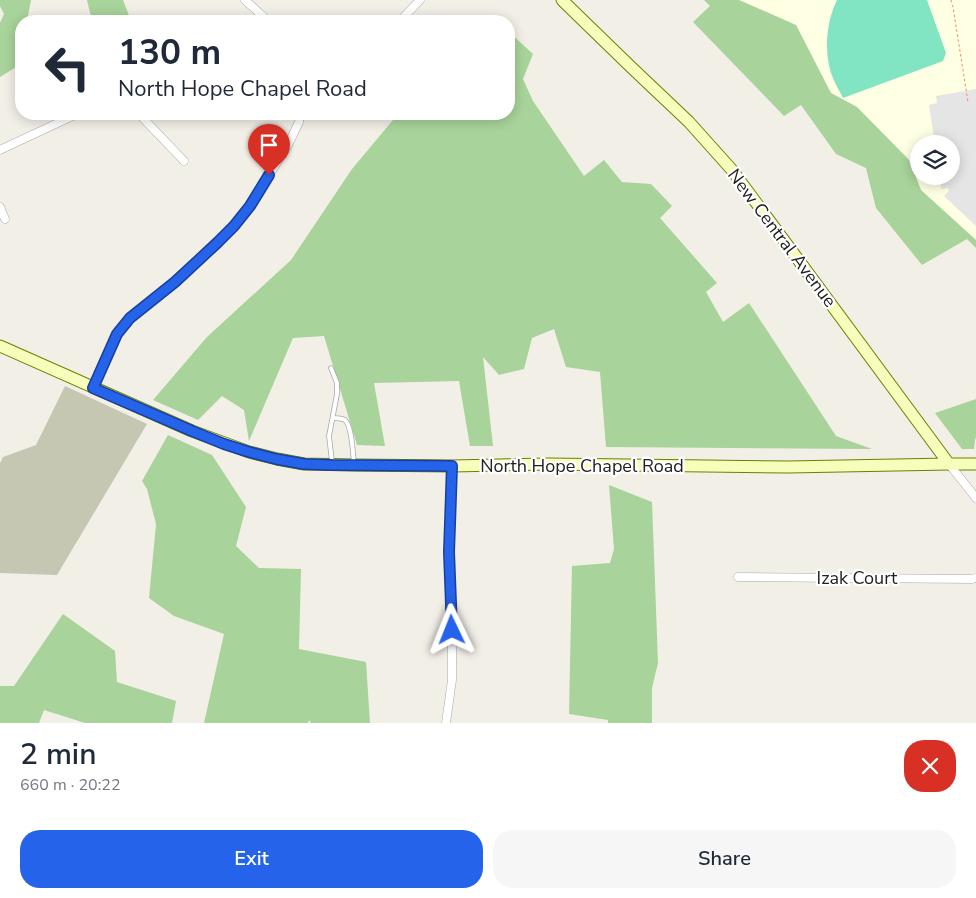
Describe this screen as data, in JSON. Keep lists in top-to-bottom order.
{
  "streets": {
    "main road": ["New Central Avenue", "North Hope Chapel Road"],
    "street": ["Izak Court"]
  },
  "crossings": [
    ["New Central Avenue", "North Hope Chapel Road"]
  ],
  "page": {
    "turn": ["130 m", "North Hope Chapel Road"],
    "heading": ["2 min", "660 m · 20:22"],
    "buttons": ["Exit", "Share"]
  }
}
